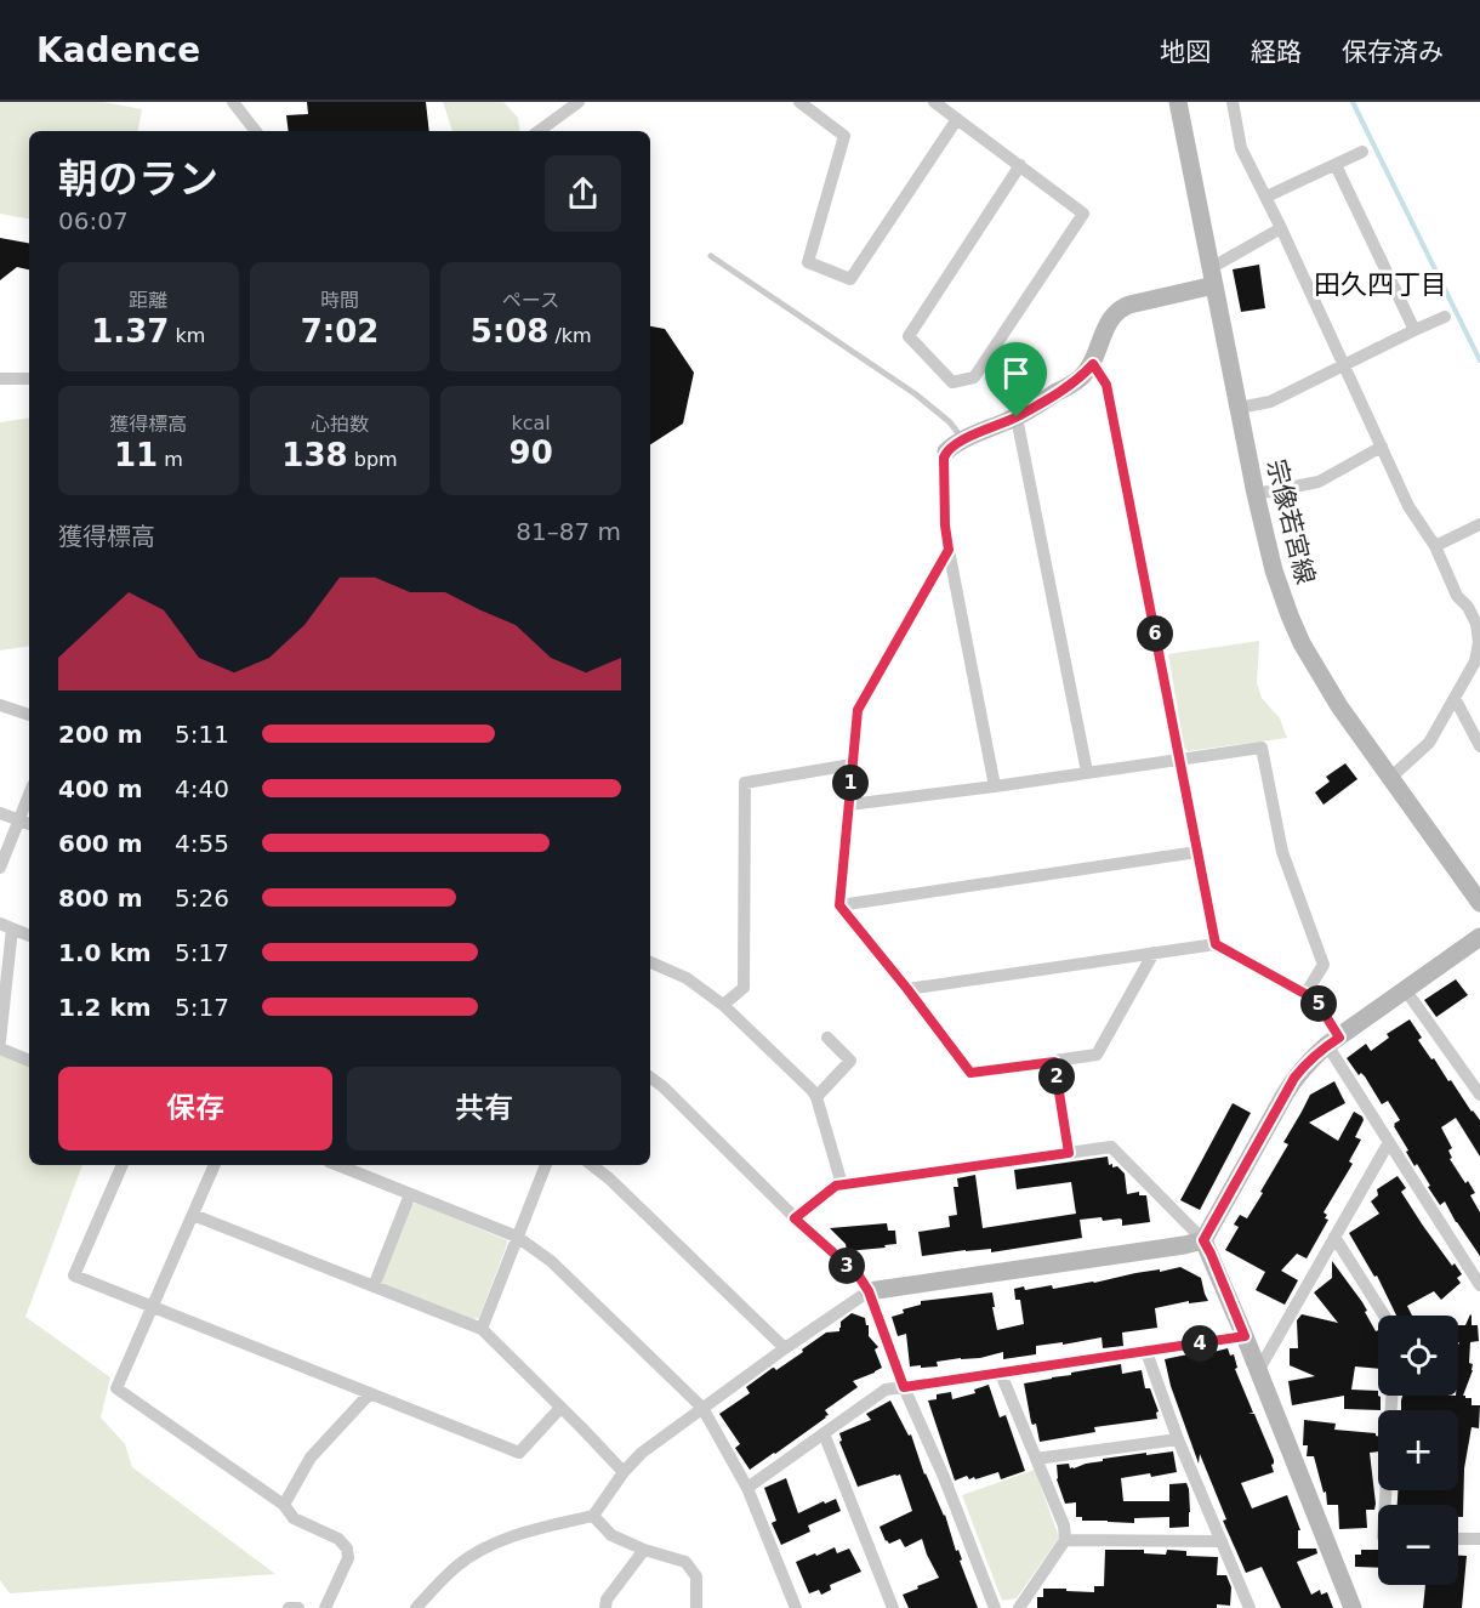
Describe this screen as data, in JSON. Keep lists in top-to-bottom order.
{
  "streets": {
    "street": ["宗像若宮線"]
  },
  "districts": ["田久四丁目"],
  "page": {
    "header": "Kadence",
    "nav": ["地図", "経路", "保存済み"],
    "heading": ["朝のラン", "06:07"],
    "stats": [
      ["距離", "1.37 km"],
      ["時間", "7:02"],
      ["ペース", "5:08 /km"],
      ["獲得標高", "11 m"],
      ["心拍数", "138 bpm"],
      ["kcal", "90"]
    ],
    "chart": ["獲得標高", "81–87 m"],
    "pins": [
      "6",
      "1",
      "5",
      "2",
      "3",
      "4"
    ],
    "list": [
      {
        "name": "200 m",
        "note": "5:11"
      },
      {
        "name": "400 m",
        "note": "4:40"
      },
      {
        "name": "600 m",
        "note": "4:55"
      },
      {
        "name": "800 m",
        "note": "5:26"
      },
      {
        "name": "1.0 km",
        "note": "5:17"
      },
      {
        "name": "1.2 km",
        "note": "5:17"
      }
    ],
    "buttons": ["保存", "共有"],
    "map_buttons": ["+", "−"]
  }
}
